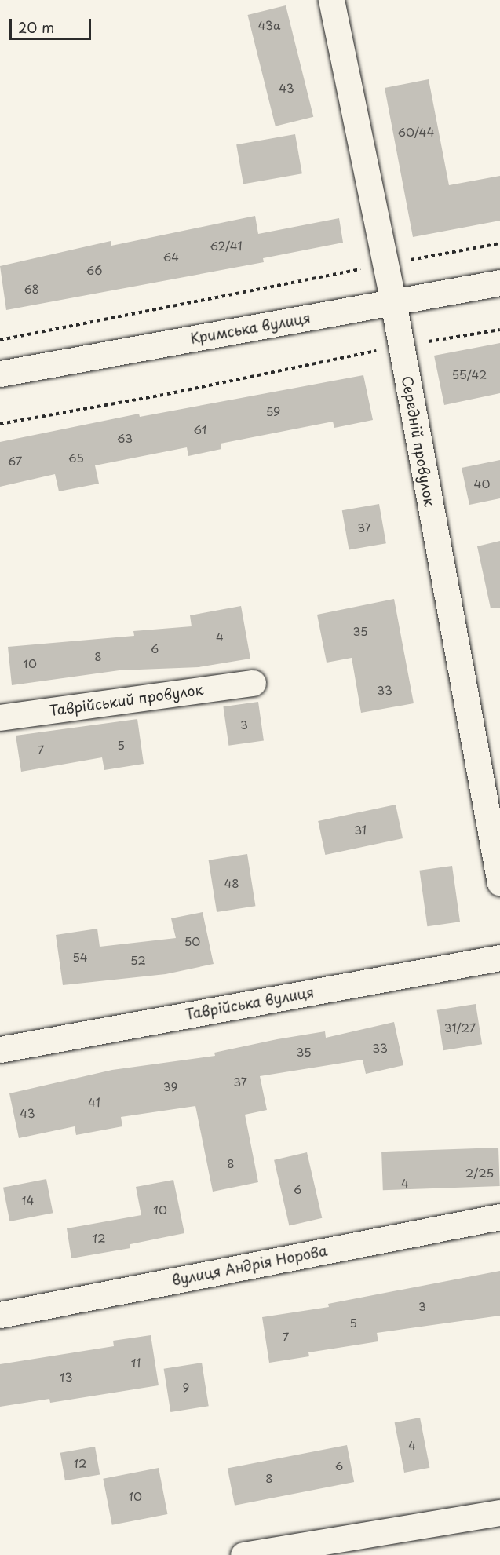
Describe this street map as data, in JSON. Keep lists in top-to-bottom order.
{
  "streets": {
    "street": [
      "Кримська вулиця",
      "Середній провулок",
      "Таврійський провулок",
      "Таврійська вулиця",
      "вулиця Андрія Норова"
    ]
  },
  "crossings": [
    ["Кримська вулиця", "Середній провулок"]
  ],
  "house_numbers": [
    "43а",
    "43",
    "60/44",
    "62/41",
    "64",
    "66",
    "68",
    "55/42",
    "59",
    "61",
    "63",
    "65",
    "67",
    "40",
    "37",
    "35",
    "4",
    "6",
    "8",
    "10",
    "33",
    "3",
    "5",
    "7",
    "31",
    "48",
    "50",
    "54",
    "52",
    "31/27",
    "33",
    "35",
    "37",
    "39",
    "41",
    "43",
    "8",
    "2/25",
    "4",
    "6",
    "14",
    "10",
    "12",
    "3",
    "5",
    "7",
    "11",
    "13",
    "9",
    "4",
    "12",
    "6",
    "8",
    "10"
  ],
  "scale_bar": "20 m"
}
